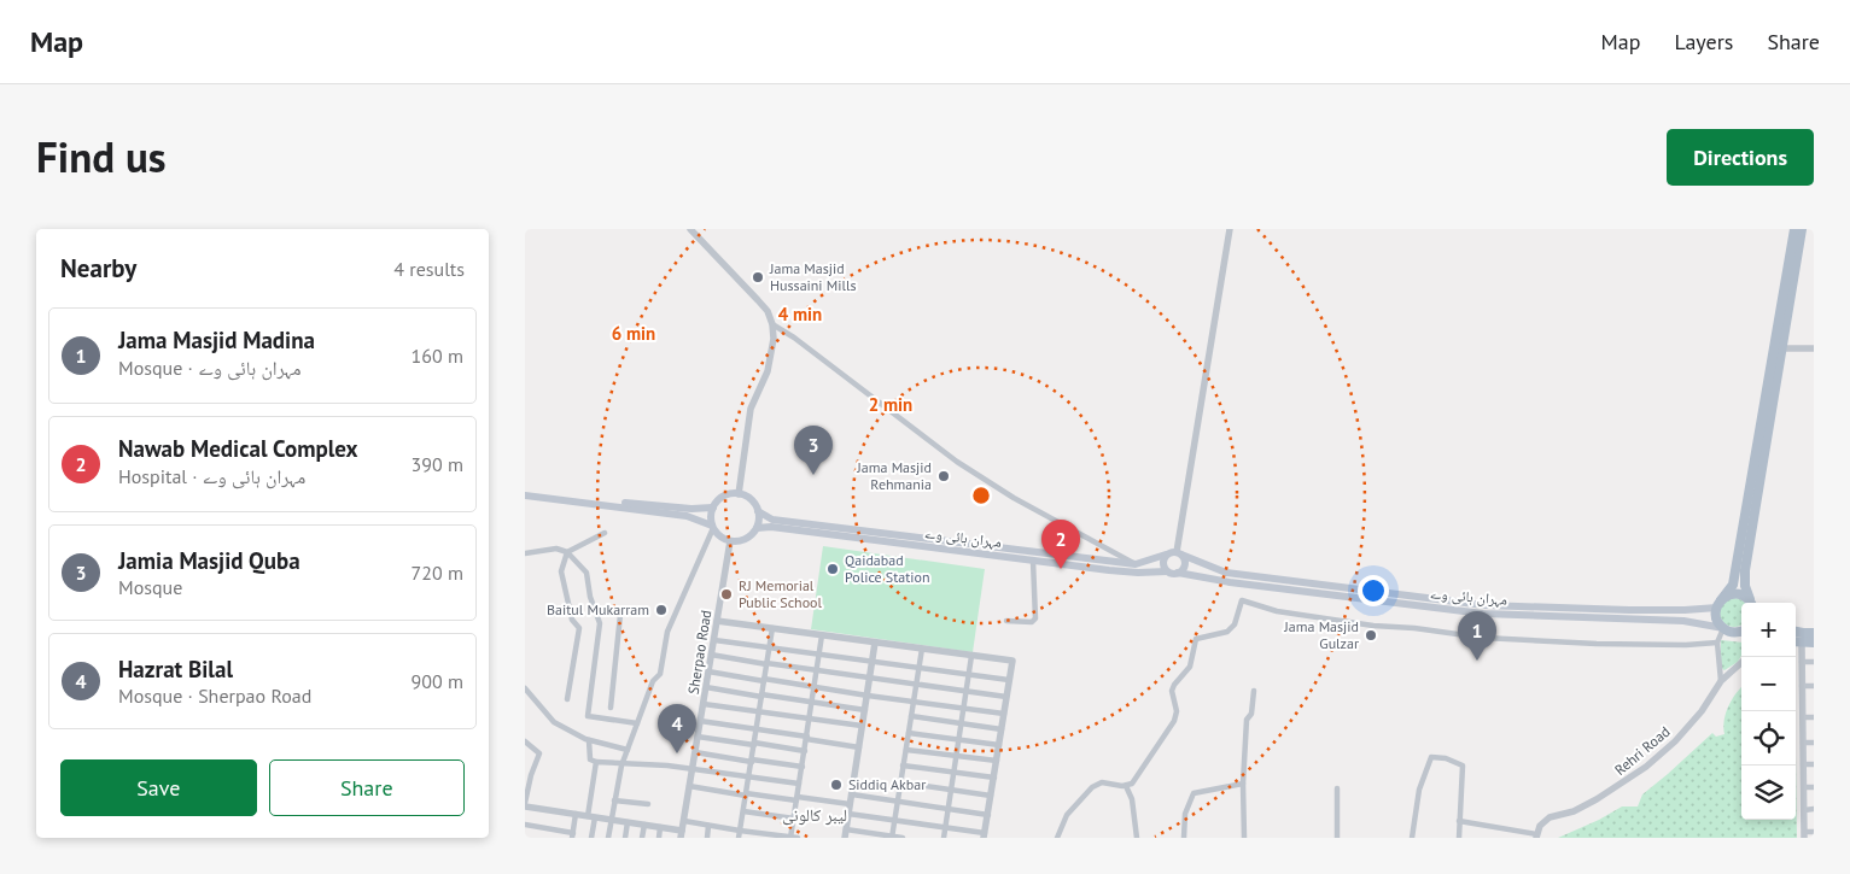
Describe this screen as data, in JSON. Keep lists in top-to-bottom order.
{
  "streets": {
    "main road": ["مہران ہائی وے"],
    "street": ["Sherpao Road", "Rehri Road"]
  },
  "crossings": [
    ["مہران ہائی وے", "Sherpao Road"]
  ],
  "districts": ["لیبر کالونی"],
  "places": [
    "Jama Masjid Hussaini Mills",
    "Jama Masjid Rehmania",
    "Qaidabad Police Station",
    "RJ Memorial Public School",
    "Baitul Mukarram",
    "Jama Masjid Gulzar",
    "Siddiq Akbar"
  ],
  "page": {
    "header": "Map",
    "nav": ["Map", "Layers", "Share"],
    "title": "Find us",
    "buttons": [
      "Directions",
      ["Save", "Share"]
    ],
    "heading": ["Nearby", "4 results"],
    "list": [
      {
        "mark": "1",
        "name": "Jama Masjid Madina",
        "note": "Mosque · مہران ہائی وے",
        "value": "160 m"
      },
      {
        "mark": "2",
        "name": "Nawab Medical Complex",
        "note": "Hospital · مہران ہائی وے",
        "value": "390 m"
      },
      {
        "mark": "3",
        "name": "Jamia Masjid Quba",
        "note": "Mosque",
        "value": "720 m"
      },
      {
        "mark": "4",
        "name": "Hazrat Bilal",
        "note": "Mosque · Sherpao Road",
        "value": "900 m"
      }
    ],
    "pins": [
      "3",
      "2",
      "1",
      "4"
    ],
    "map_buttons": ["+", "−"]
  },
  "rings": ["4 min", "6 min", "2 min"]
}
